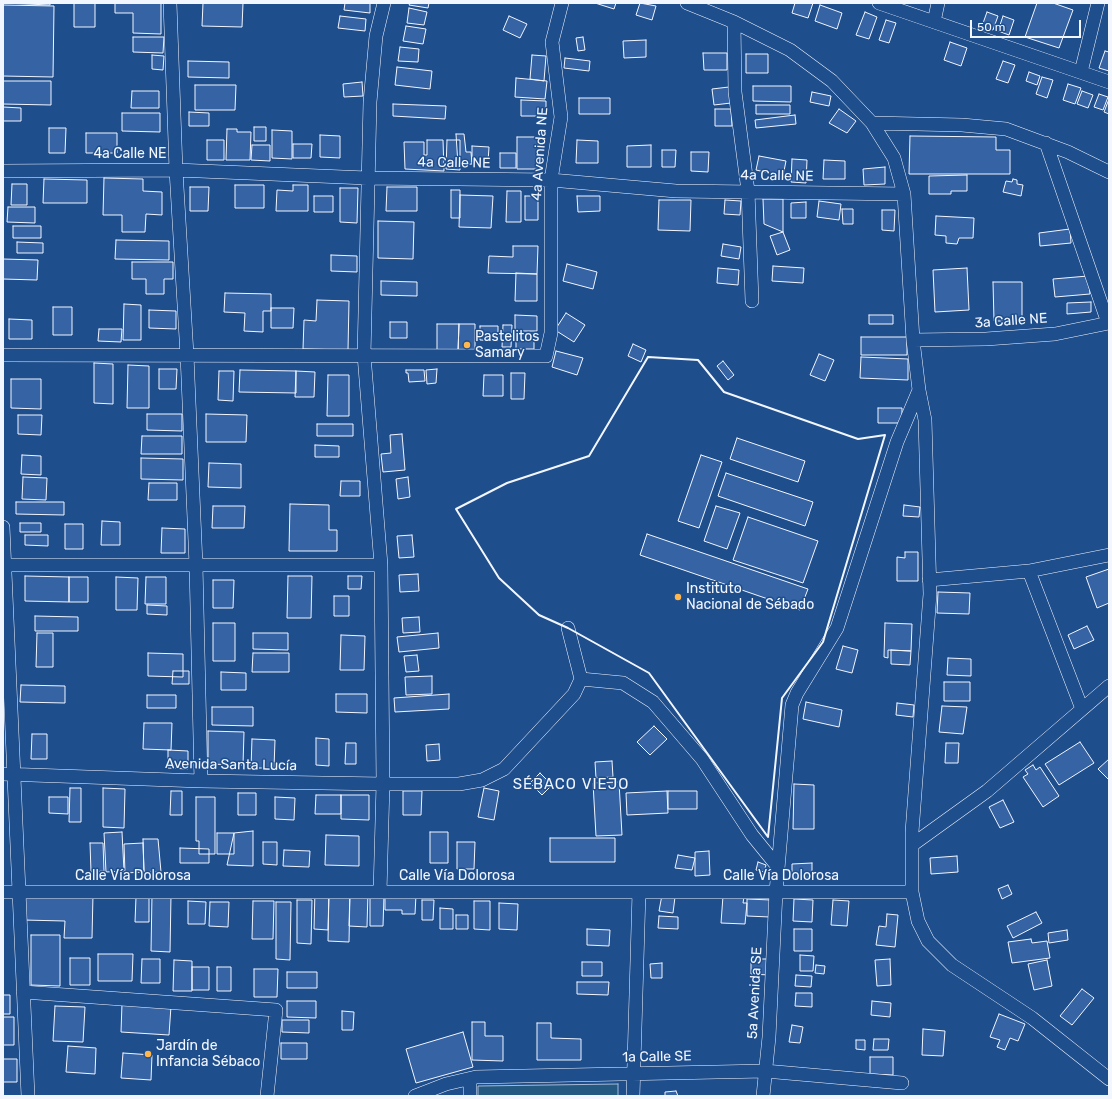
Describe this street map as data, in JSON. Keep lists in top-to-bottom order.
{
  "streets": {
    "street": [
      "4a Calle NE",
      "4a Avenida NE",
      "3a Calle NE",
      "Avenida Santa Lucía",
      "Calle Vía Dolorosa",
      "5a Avenida SE",
      "1a Calle SE"
    ]
  },
  "crossings": [
    ["4a Calle NE", "4a Avenida NE"],
    ["Calle Vía Dolorosa", "5a Avenida SE"],
    ["5a Avenida SE", "1a Calle SE"]
  ],
  "districts": ["SÉBACO VIEJO"],
  "places": ["Pastelitos Samary", "Instituto Nacional de Sébado", "Jardín de Infancia Sébaco"],
  "scale_bar": "50 m"
}
